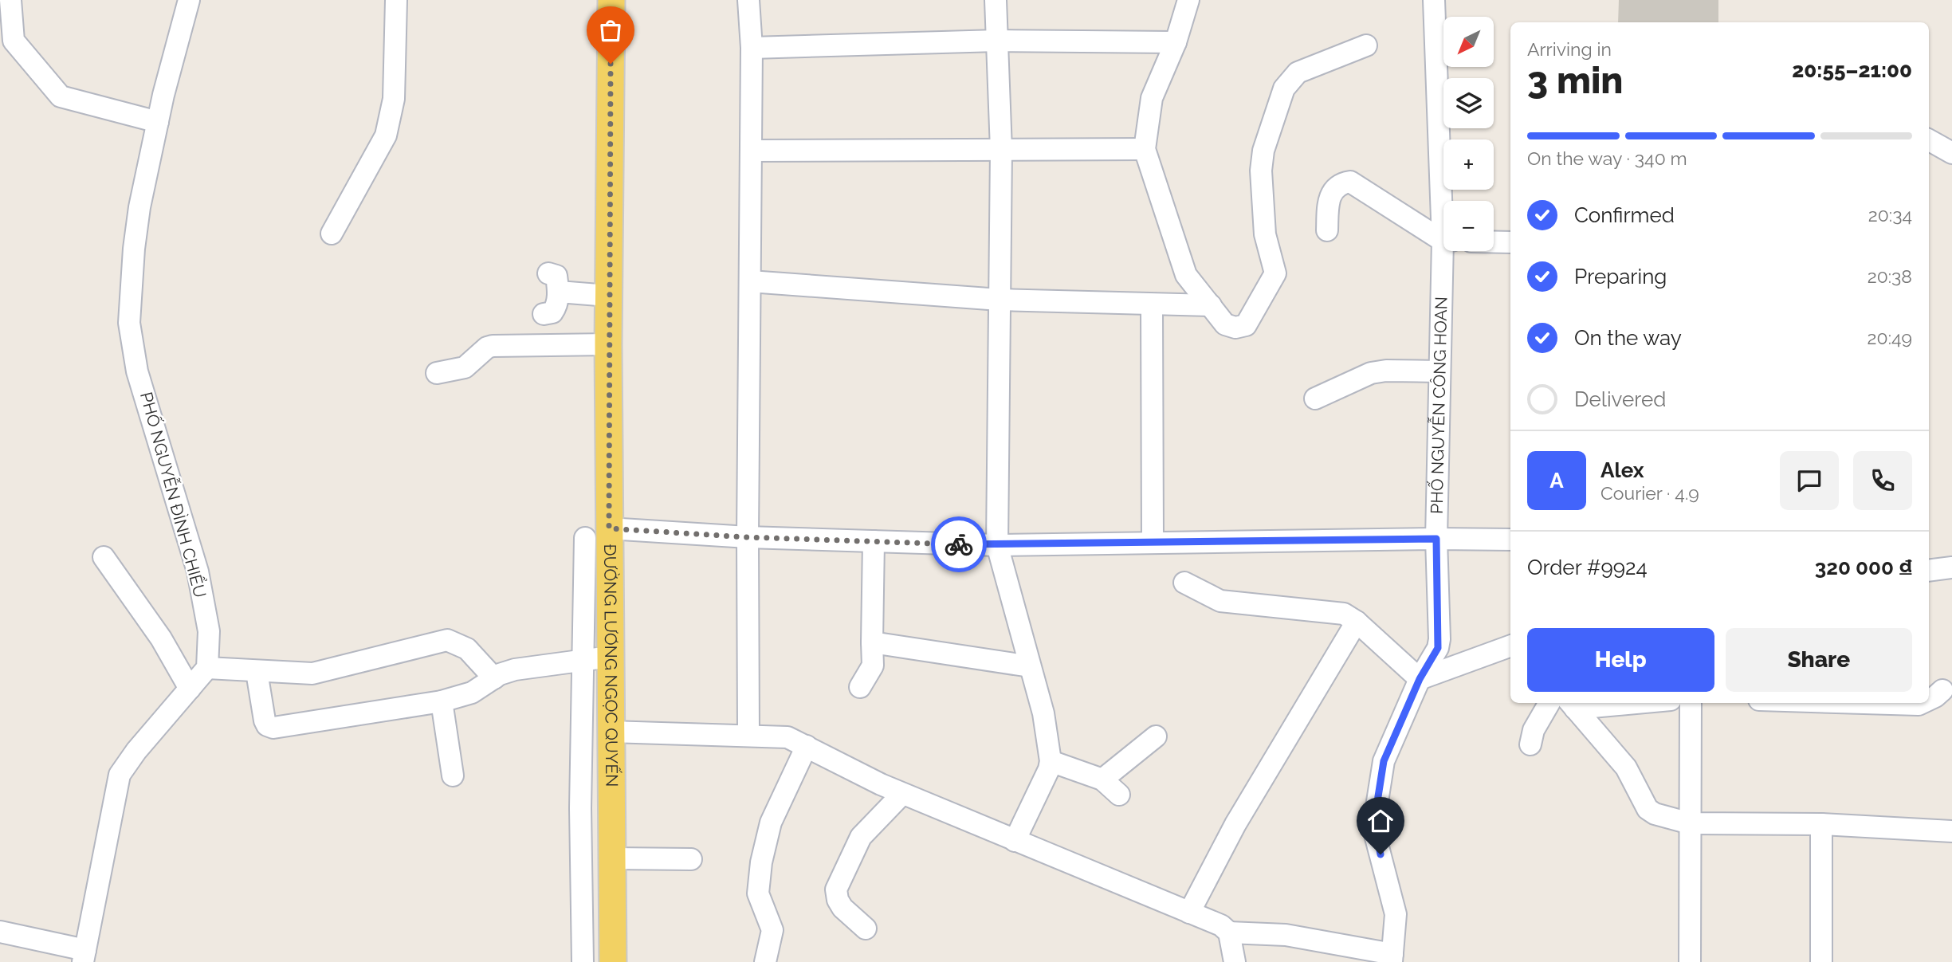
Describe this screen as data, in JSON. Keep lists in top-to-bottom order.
{
  "streets": {
    "main road": ["ĐƯỜNG LƯƠNG NGỌC QUYẾN"],
    "street": ["PHỐ NGUYỄN CÔNG HOAN", "PHỐ NGUYỄN ĐÌNH CHIỂU"]
  },
  "north": "bottom left",
  "page": {
    "map_buttons": ["+", "−"],
    "heading": ["3 min", "Arriving in", "20:55–21:00"],
    "panel": [
      "Alex",
      "Courier · 4.9",
      "Order #9924",
      "320 000 ₫"
    ],
    "bar": "On the way · 340 m",
    "list": [
      ["Confirmed", "20:34"],
      ["Preparing", "20:38"],
      ["On the way", "20:49"],
      "Delivered"
    ],
    "round": "A",
    "buttons": ["Help", "Share"]
  }
}
